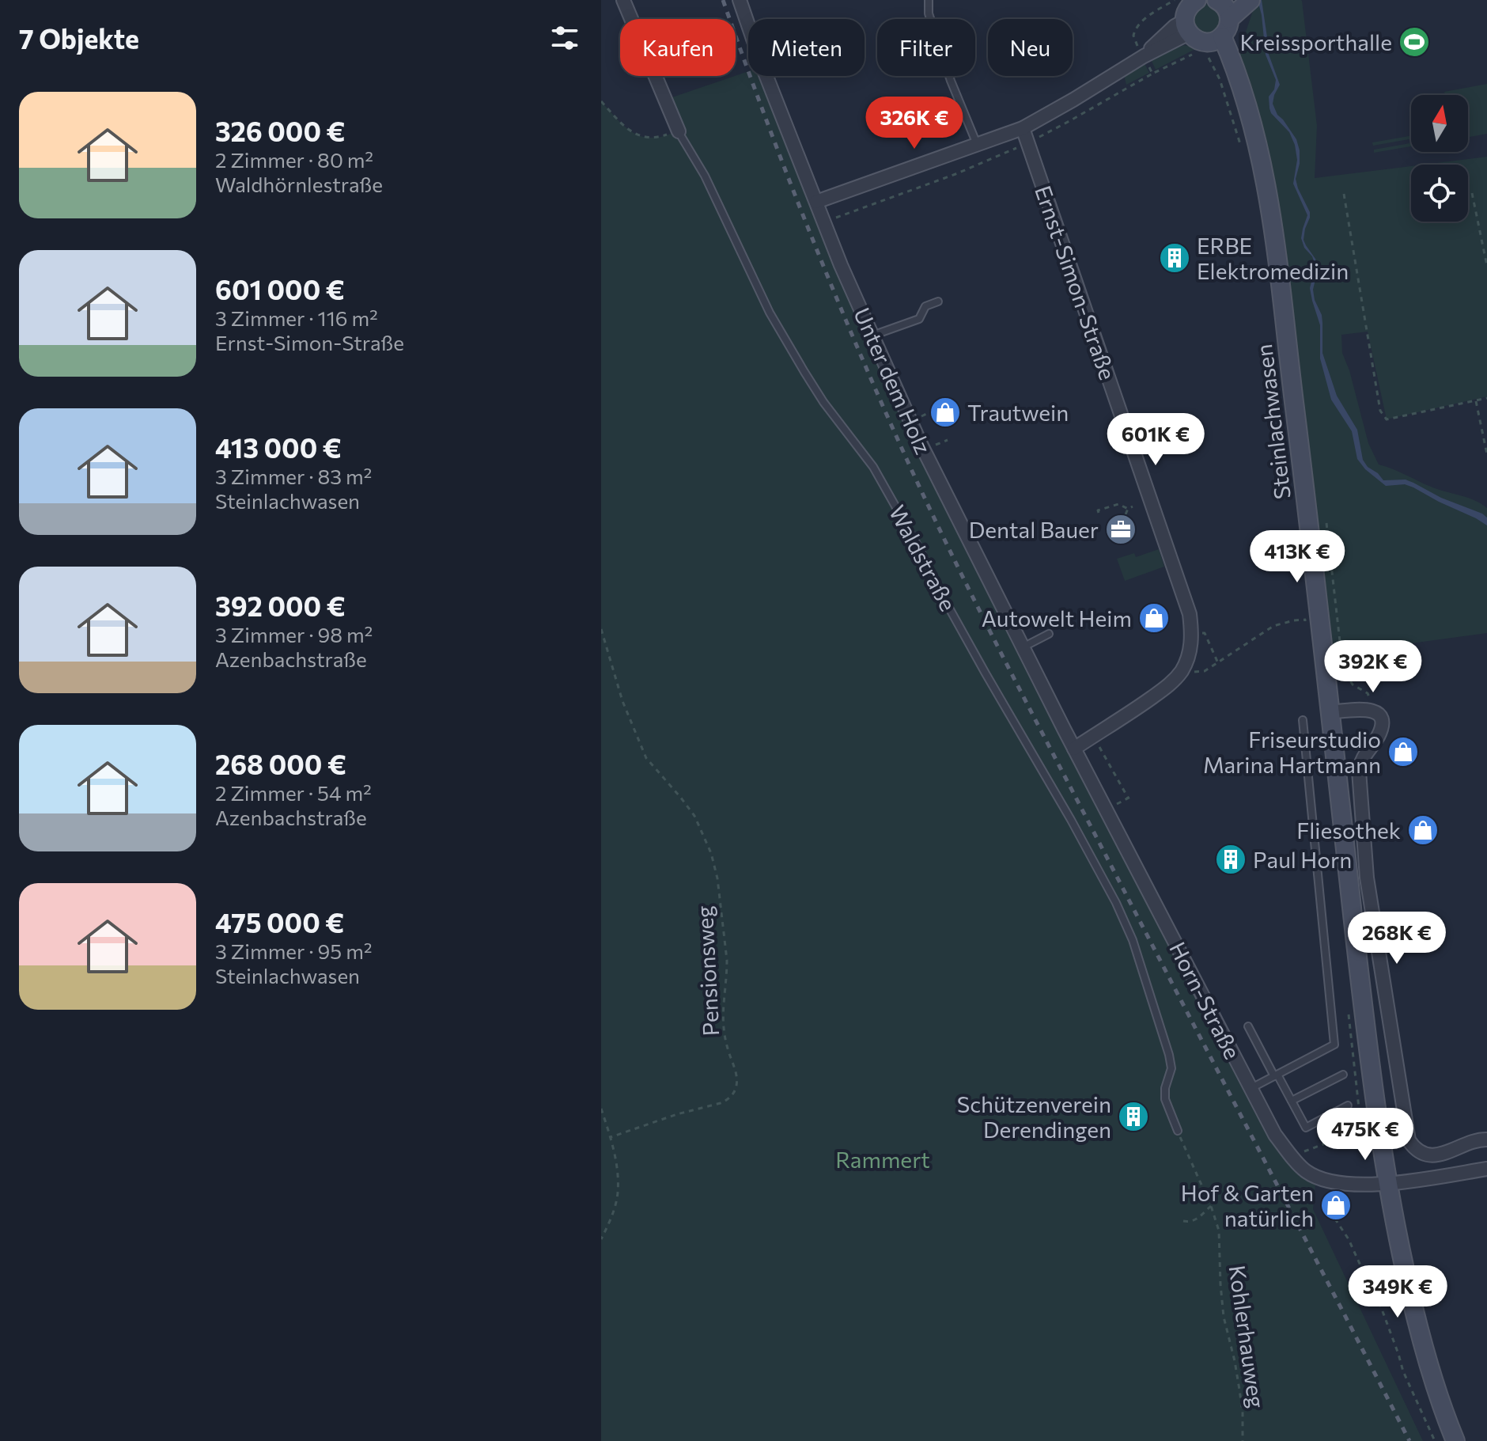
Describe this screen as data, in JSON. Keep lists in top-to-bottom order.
{
  "streets": {
    "street": [
      "Ernst-Simon-Straße",
      "Unter dem Holz",
      "Steinlachwasen",
      "Waldstraße",
      "Horn-Straße"
    ],
    "path": ["Pensionsweg", "Kohlerhauweg"]
  },
  "crossings": [
    ["Ernst-Simon-Straße", "Unter dem Holz"],
    ["Ernst-Simon-Straße", "Horn-Straße"],
    ["Unter dem Holz", "Horn-Straße"],
    ["Steinlachwasen", "Horn-Straße"],
    ["Waldstraße", "Kohlerhauweg"]
  ],
  "parks": ["Rammert"],
  "places": {
    "sports": ["Kreissporthalle"],
    "building": ["ERBE Elektromedizin", "Paul Horn", "Schützenverein Derendingen"],
    "shop": [
      "Trautwein",
      "Autowelt Heim",
      "Friseurstudio Marina Hartmann",
      "Fliesothek",
      "Hof & Garten natürlich"
    ],
    "office": ["Dental Bauer"]
  },
  "north": "top",
  "page": {
    "heading": "7 Objekte",
    "chip": [
      "Kaufen",
      "Mieten",
      "Filter",
      "Neu"
    ],
    "list": [
      {
        "name": "326 000 €",
        "note": "2 Zimmer · 80 m² · Waldhörnlestraße"
      },
      {
        "name": "601 000 €",
        "note": "3 Zimmer · 116 m² · Ernst-Simon-Straße"
      },
      {
        "name": "413 000 €",
        "note": "3 Zimmer · 83 m² · Steinlachwasen"
      },
      {
        "name": "392 000 €",
        "note": "3 Zimmer · 98 m² · Azenbachstraße"
      },
      {
        "name": "268 000 €",
        "note": "2 Zimmer · 54 m² · Azenbachstraße"
      },
      {
        "name": "475 000 €",
        "note": "3 Zimmer · 95 m² · Steinlachwasen"
      }
    ],
    "price": [
      "326K €",
      "601K €",
      "413K €",
      "392K €",
      "268K €",
      "475K €",
      "349K €"
    ]
  }
}
